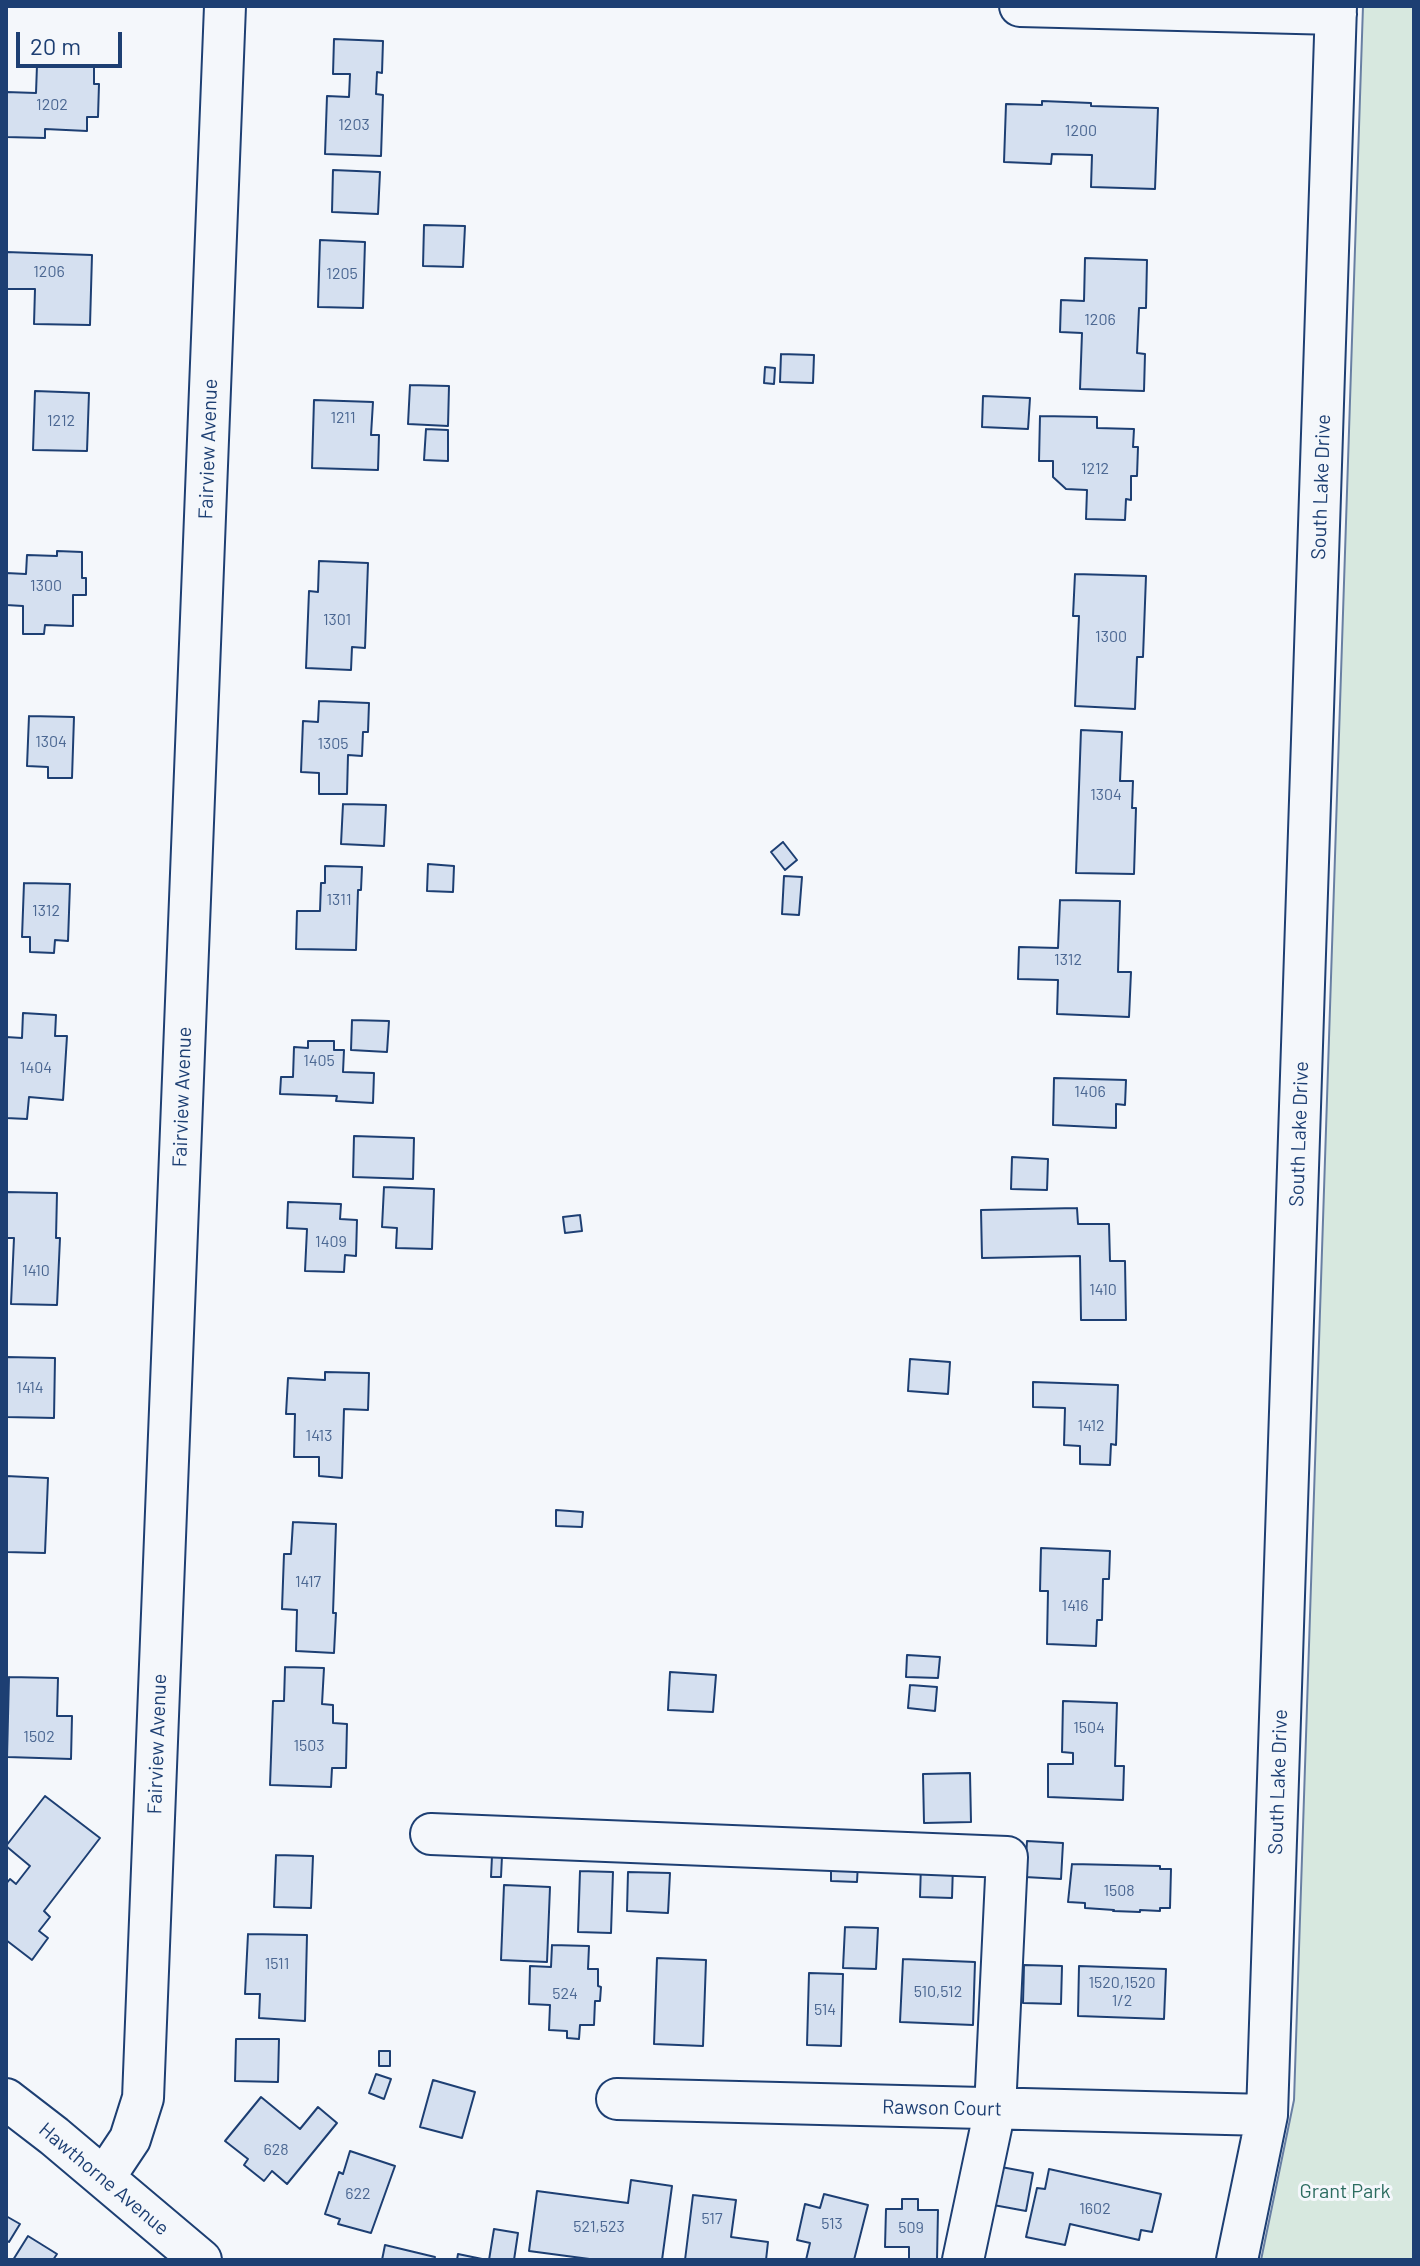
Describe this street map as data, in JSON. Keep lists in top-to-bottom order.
{
  "streets": {
    "street": [
      "Fairview Avenue",
      "South Lake Drive",
      "Rawson Court",
      "Hawthorne Avenue"
    ]
  },
  "crossings": [
    ["Fairview Avenue", "Hawthorne Avenue"],
    ["South Lake Drive", "Rawson Court"]
  ],
  "parks": ["Grant Park"],
  "house_numbers": [
    "1202",
    "1203",
    "1200",
    "1206",
    "1205",
    "1206",
    "1211",
    "1212",
    "1212",
    "1300",
    "1301",
    "1300",
    "1304",
    "1305",
    "1304",
    "1311",
    "1312",
    "1312",
    "1405",
    "1404",
    "1406",
    "1409",
    "1410",
    "1410",
    "1414",
    "1412",
    "1413",
    "1417",
    "1416",
    "1504",
    "1502",
    "1503",
    "1508",
    "1511",
    "1520,1520 1/2",
    "510,512",
    "524",
    "514",
    "628",
    "622",
    "1602",
    "517",
    "513",
    "521,523",
    "509"
  ],
  "scale_bar": "20 m"
}
